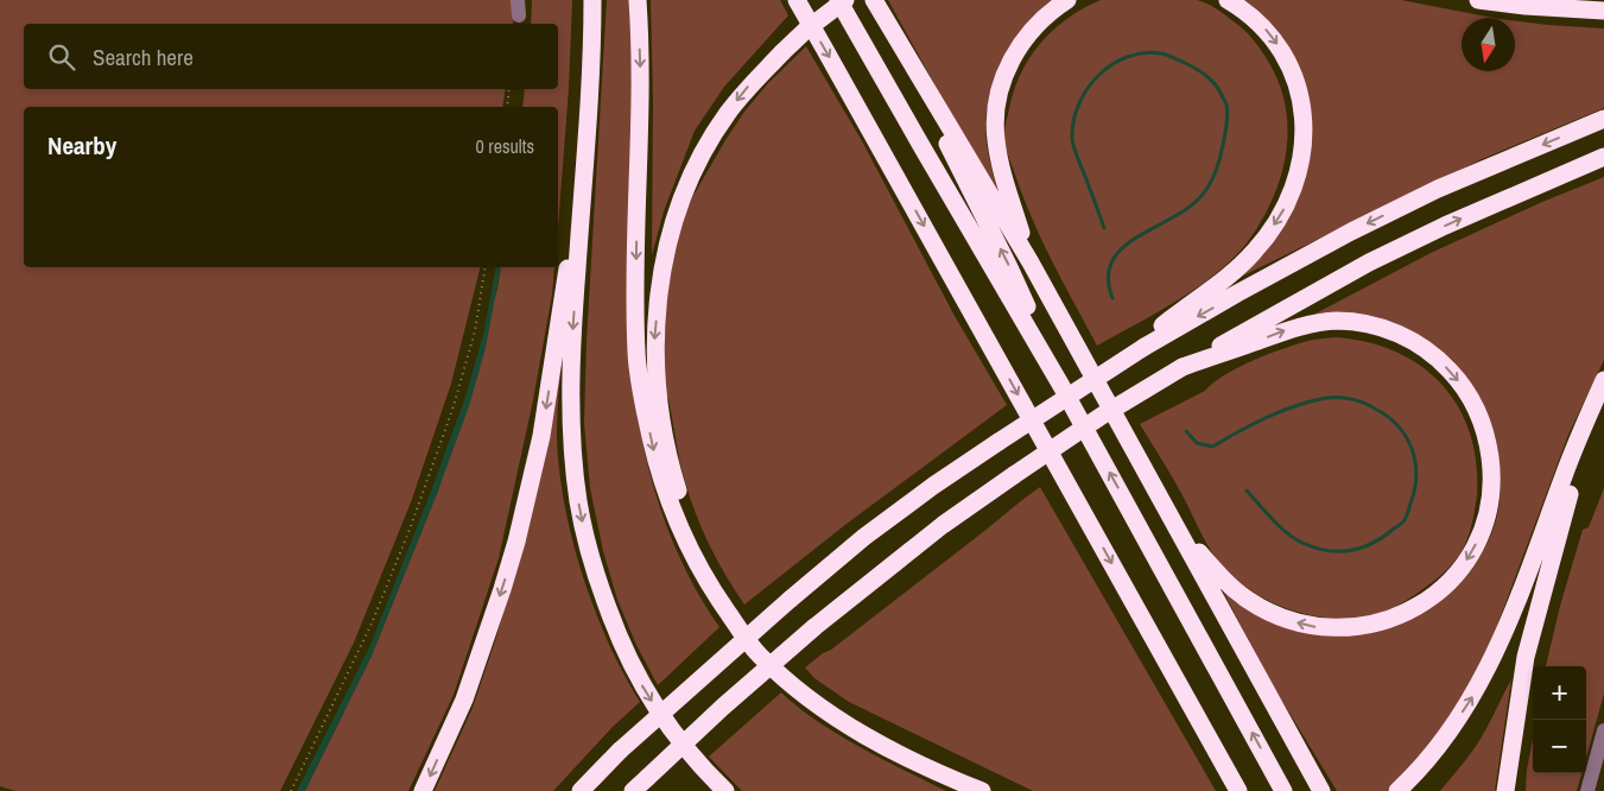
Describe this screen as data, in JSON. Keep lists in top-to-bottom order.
{
  "north": "bottom",
  "page": {
    "search": "Search here",
    "heading": ["Nearby", "0 results"],
    "map_buttons": ["+", "−"]
  }
}
